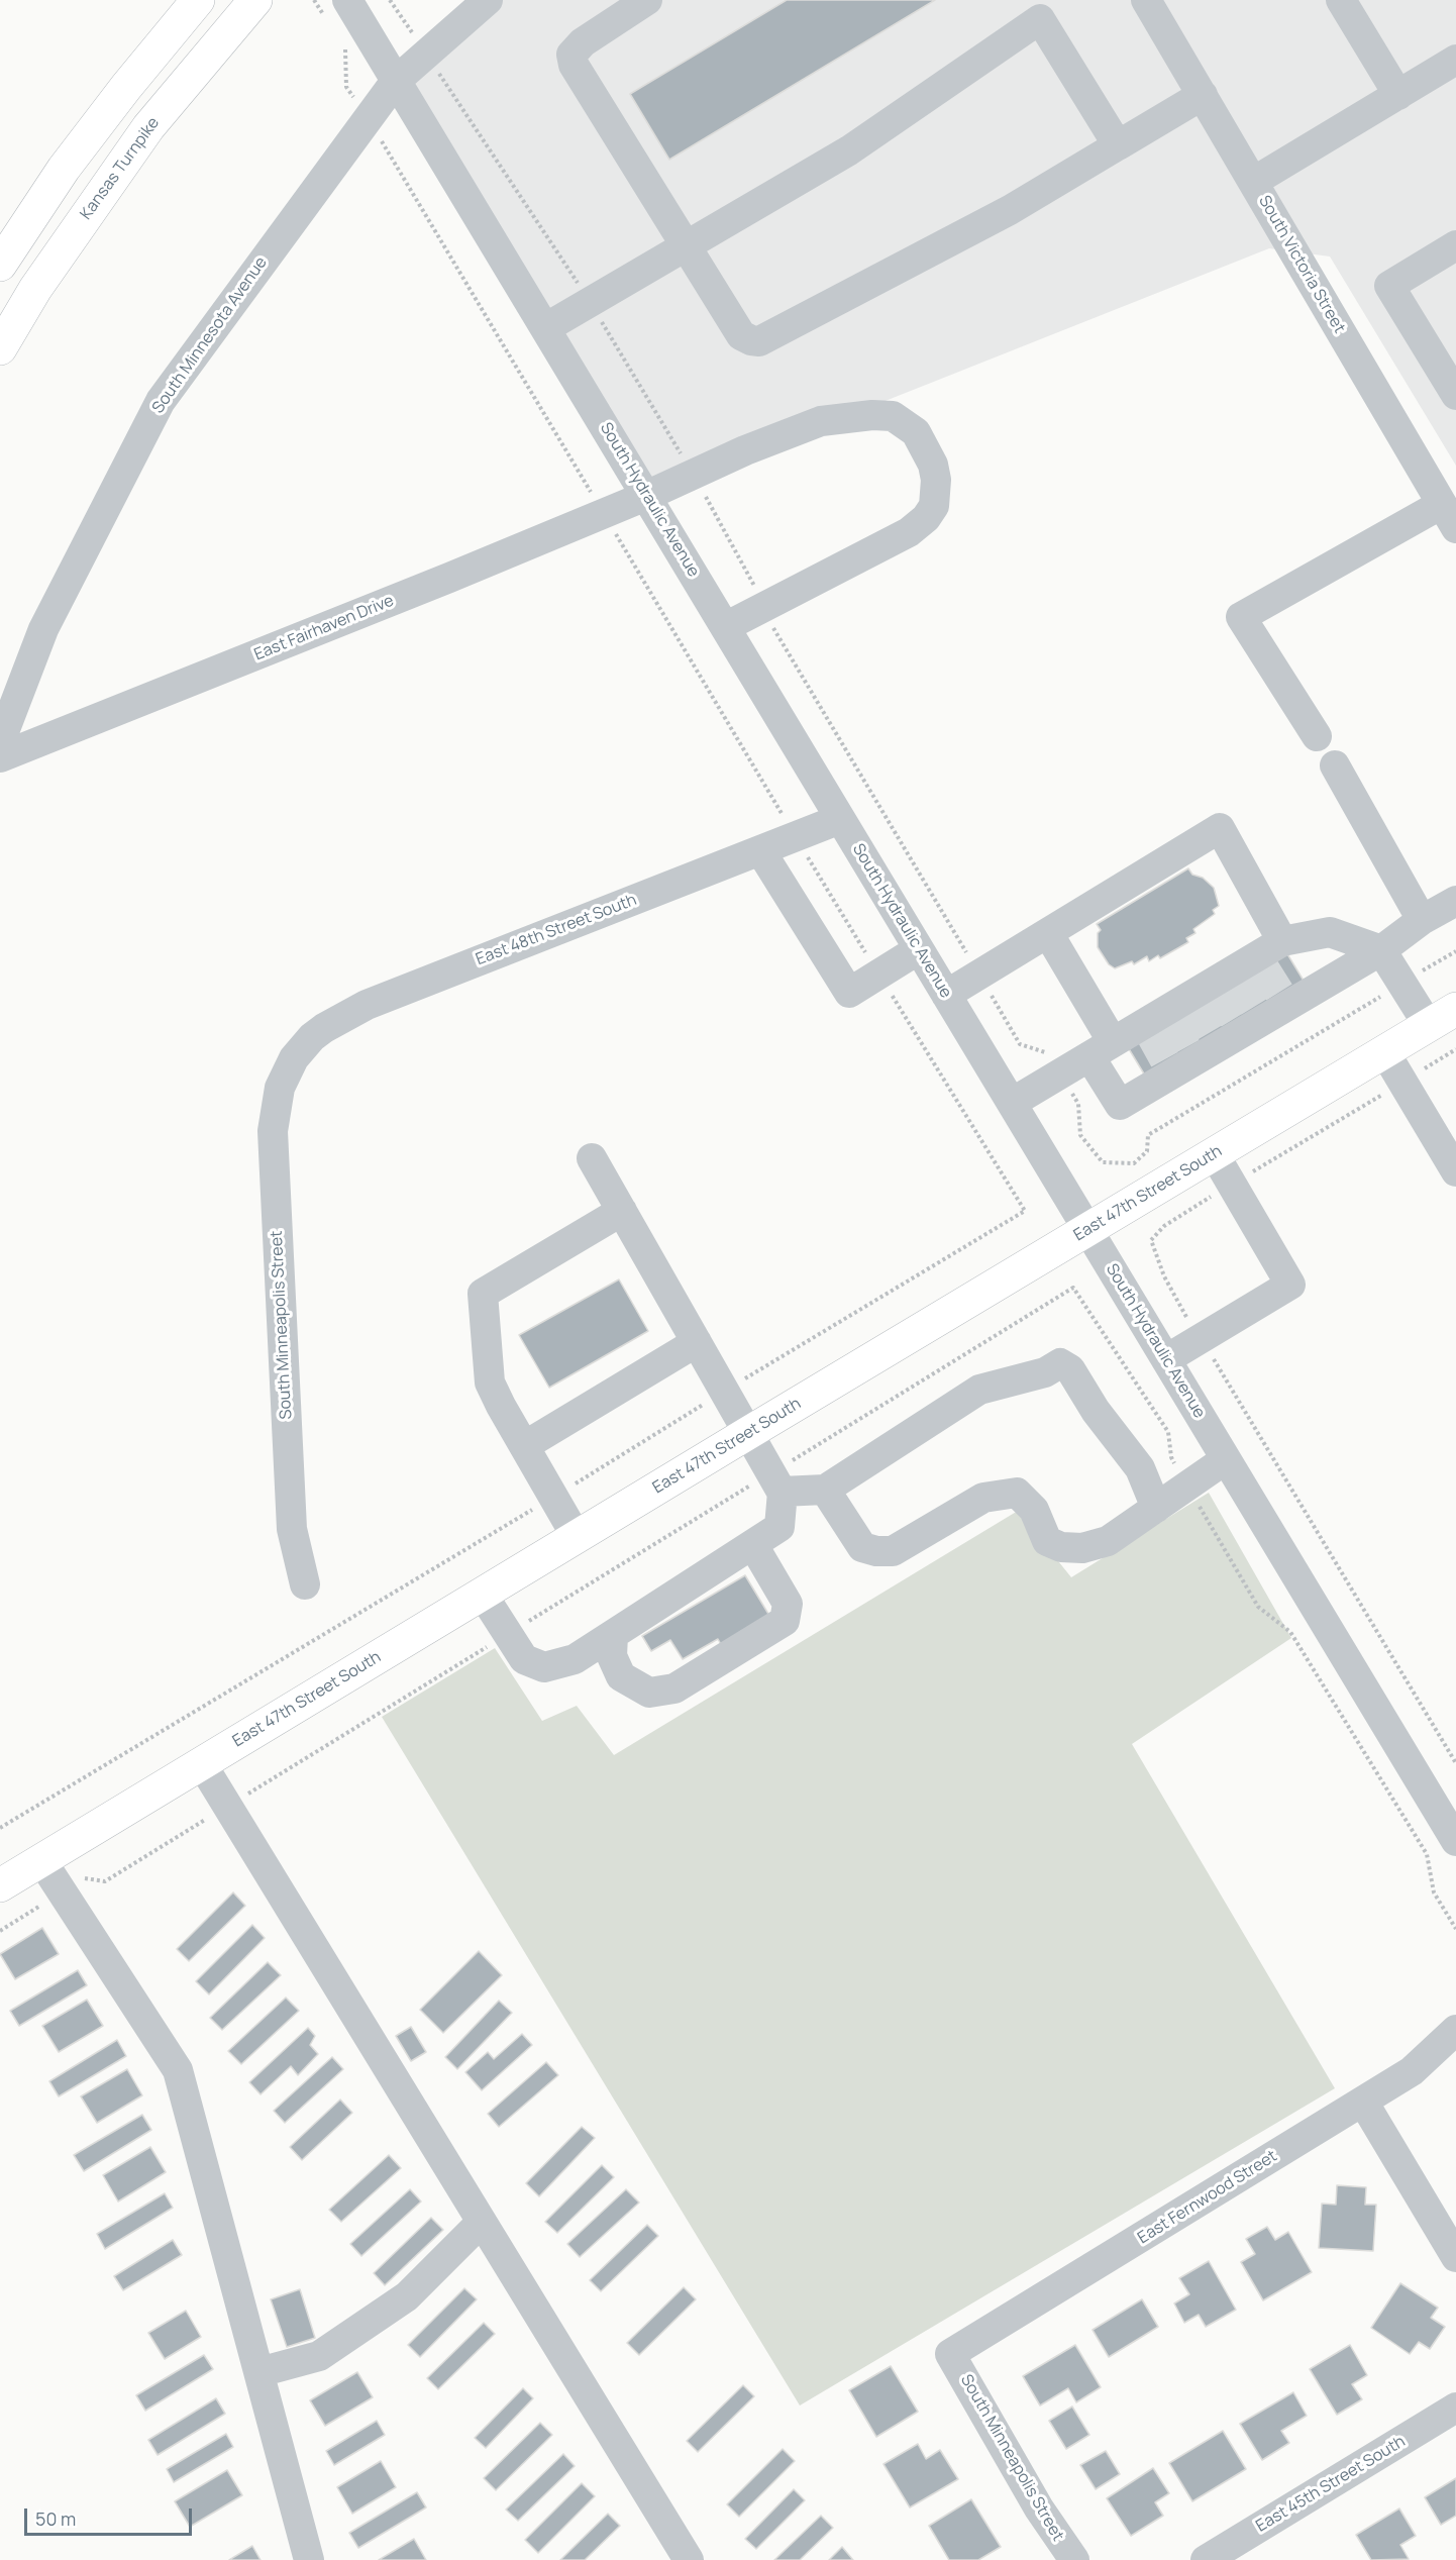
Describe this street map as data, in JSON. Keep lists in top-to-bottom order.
{
  "streets": {
    "main road": ["Kansas Turnpike", "East 47th Street South"],
    "street": [
      "South Victoria Street",
      "South Minnesota Avenue",
      "South Hydraulic Avenue",
      "East Fairhaven Drive",
      "East 48th Street South",
      "South Minneapolis Street",
      "East Fernwood Street",
      "East 45th Street South"
    ]
  },
  "crossings": [
    ["South Minnesota Avenue", "South Hydraulic Avenue"],
    ["South Hydraulic Avenue", "East Fairhaven Drive"],
    ["South Hydraulic Avenue", "East 48th Street South"],
    ["South Hydraulic Avenue", "East 47th Street South"],
    ["East 48th Street South", "South Minneapolis Street"],
    ["South Minneapolis Street", "East Fernwood Street"]
  ],
  "scale_bar": "50 m"
}
